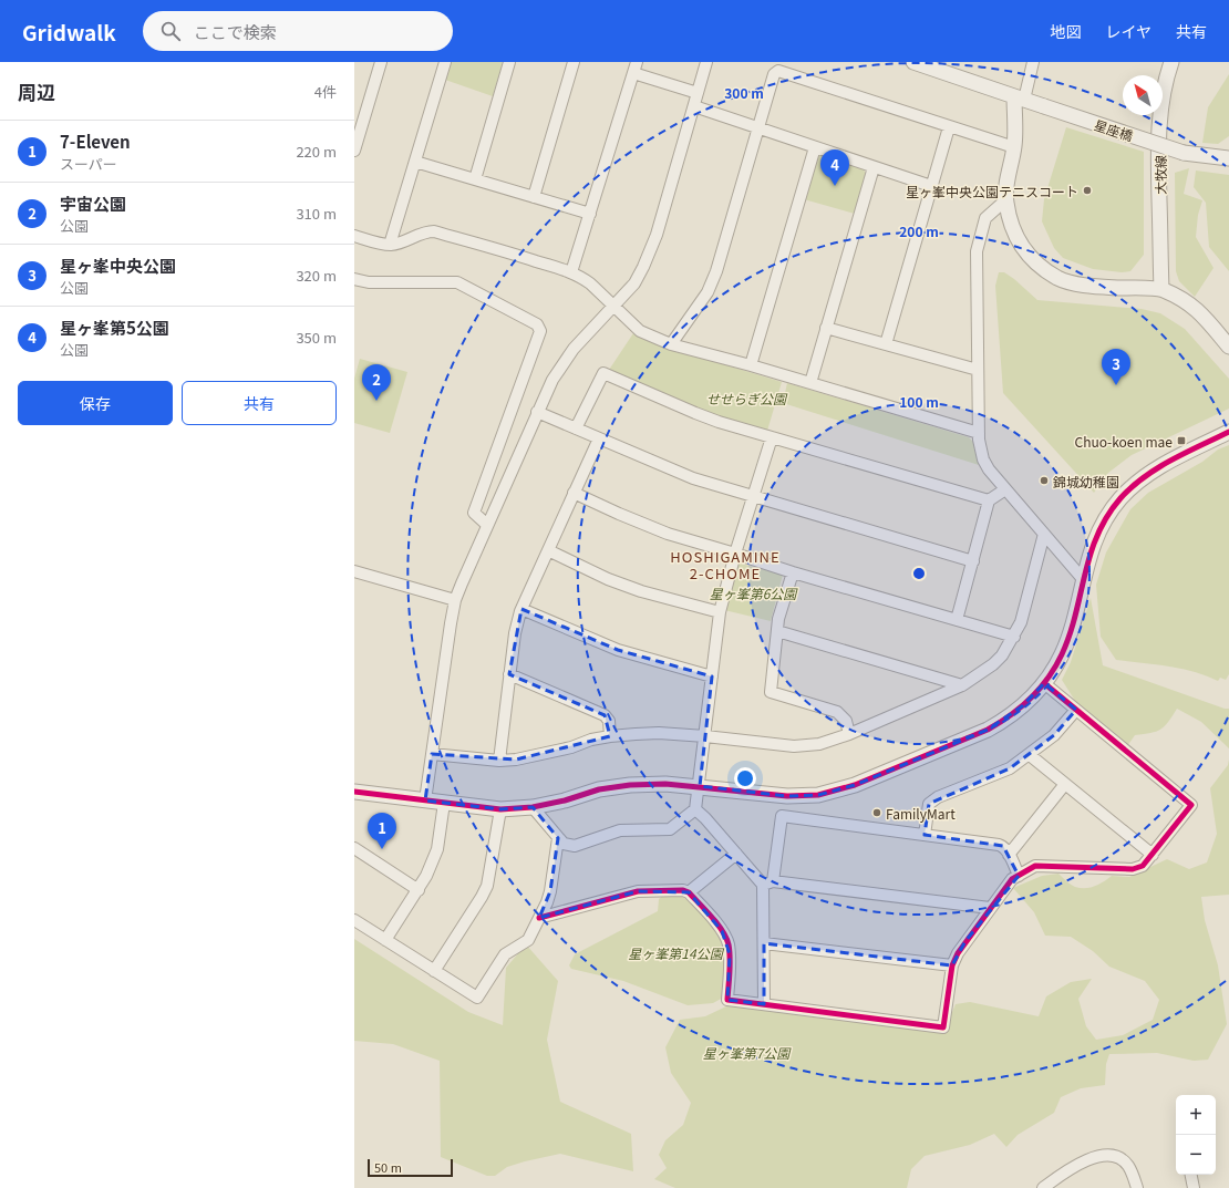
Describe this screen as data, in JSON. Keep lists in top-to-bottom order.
{
  "streets": {
    "street": ["星座橋", "大牧線"]
  },
  "districts": ["HOSHIGAMINE 2-CHOME"],
  "parks": [
    "せせらぎ公園",
    "星ヶ峯第6公園",
    "星ヶ峯第14公園",
    "星ヶ峯第7公園"
  ],
  "places": {
    "other": ["星ヶ峯中央公園テニスコート", "錦城幼稚園", "FamilyMart"],
    "transit": ["Chuo-koen mae"]
  },
  "scale_bar": "50 m",
  "north": "top left",
  "page": {
    "header": "Gridwalk",
    "search": "ここで検索",
    "nav": ["地図", "レイヤ", "共有"],
    "heading": ["周辺", "4件"],
    "list": [
      {
        "mark": "1",
        "name": "7-Eleven",
        "note": "スーパー",
        "value": "220 m"
      },
      {
        "mark": "2",
        "name": "宇宙公園",
        "note": "公園",
        "value": "310 m"
      },
      {
        "mark": "3",
        "name": "星ヶ峯中央公園",
        "note": "公園",
        "value": "320 m"
      },
      {
        "mark": "4",
        "name": "星ヶ峯第5公園",
        "note": "公園",
        "value": "350 m"
      }
    ],
    "pins": [
      "4",
      "3",
      "2",
      "1"
    ],
    "buttons": ["保存", "共有"],
    "map_buttons": ["+", "−"],
    "scale": "50 m"
  },
  "rings": ["300 m", "200 m", "100 m"]
}
